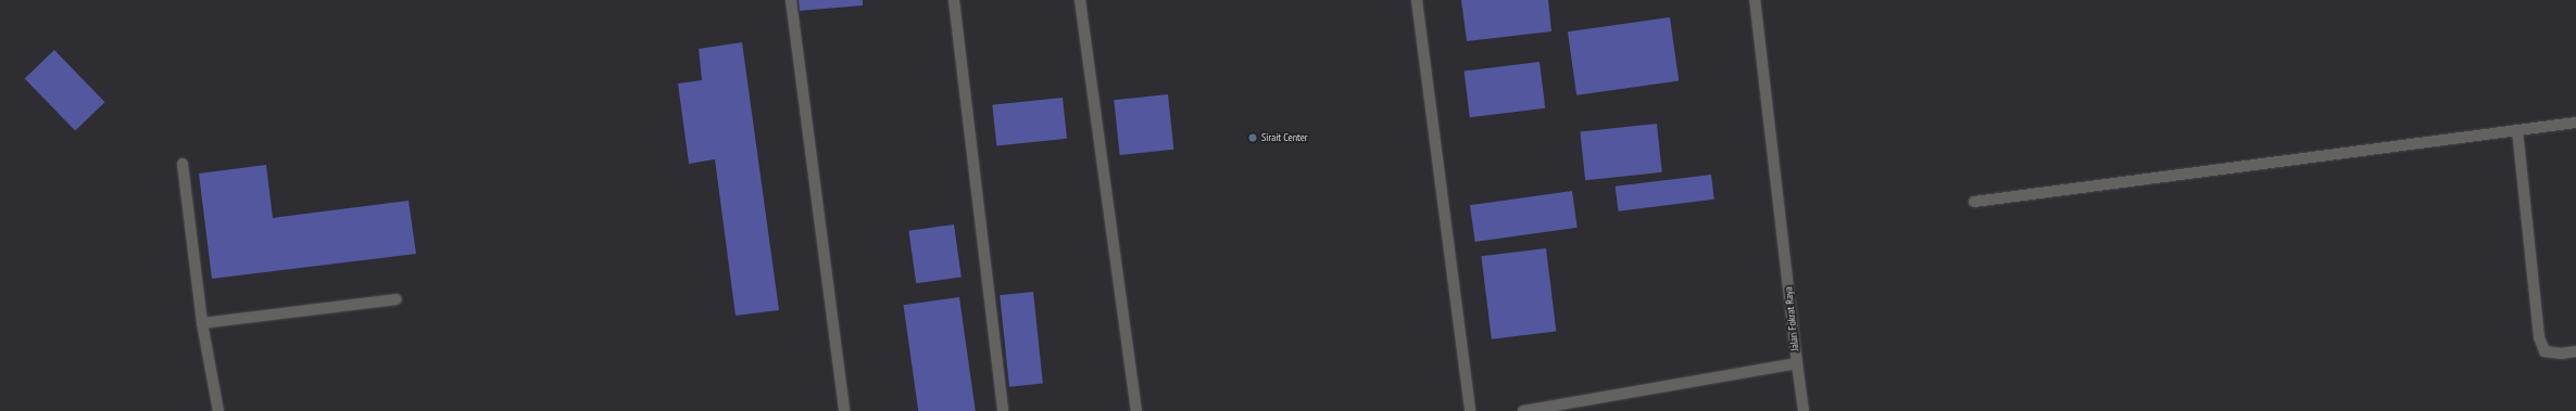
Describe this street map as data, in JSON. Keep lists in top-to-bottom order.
{
  "streets": {
    "street": ["Jalan Fokrat Raya"]
  },
  "places": ["Sirait Center"]
}
